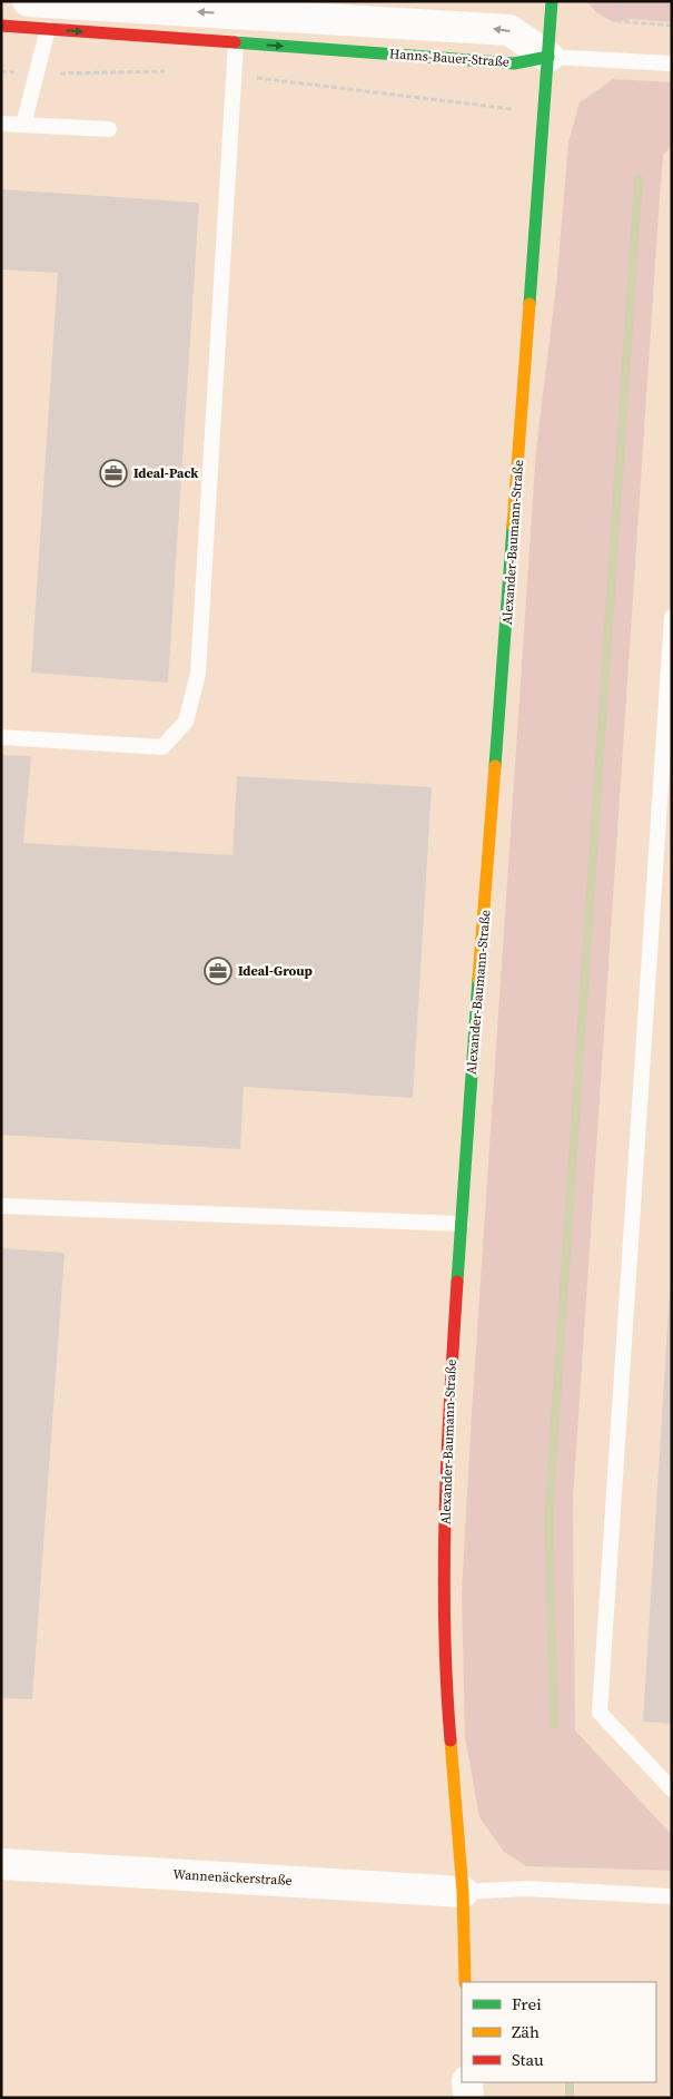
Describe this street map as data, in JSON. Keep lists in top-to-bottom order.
{
  "streets": {
    "street": ["Hanns-Bauer-Straße", "Alexander-Baumann-Straße", "Wannenäckerstraße"]
  },
  "crossings": [
    ["Hanns-Bauer-Straße", "Alexander-Baumann-Straße"],
    ["Alexander-Baumann-Straße", "Wannenäckerstraße"]
  ],
  "places": {
    "office": ["Ideal-Pack", "Ideal-Group"]
  },
  "legend": ["Frei", "Zäh", "Stau"]
}
